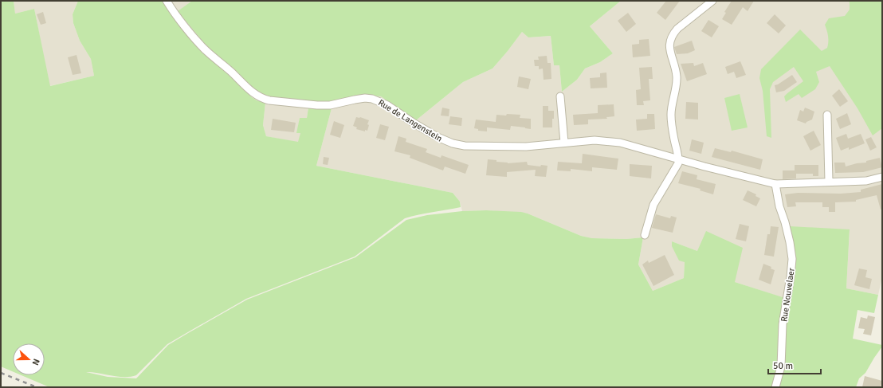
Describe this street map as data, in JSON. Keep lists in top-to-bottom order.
{
  "streets": {
    "street": ["Rue de Langenstein", "Rue Nouvelaer"]
  },
  "scale_bar": "50 m",
  "north": "right"
}
